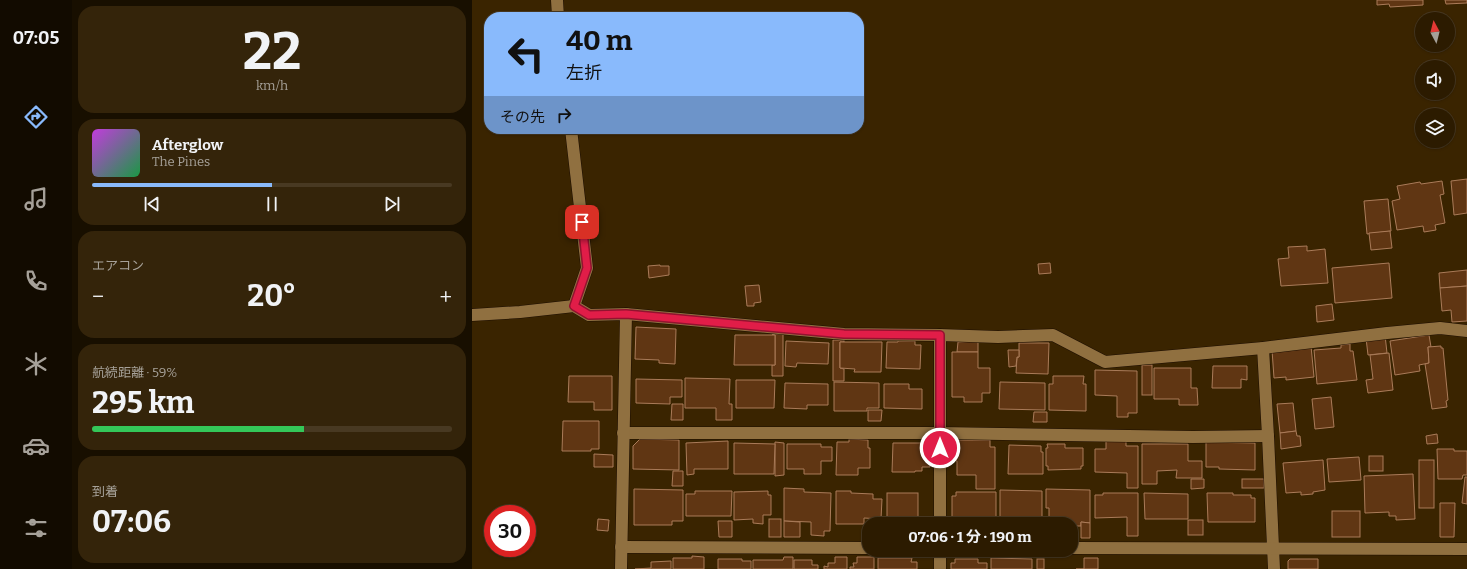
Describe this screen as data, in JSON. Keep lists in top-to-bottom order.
{
  "north": "top",
  "page": {
    "tabs": "07:05",
    "tile": [
      ["22", "km/h"],
      "エアコン",
      ["航続距離 · 59%", "295 km"],
      ["到着", "07:06"]
    ],
    "turn": ["40 m", "左折"],
    "then": "その先",
    "song": ["Afterglow", "The Pines"],
    "heat": ["−", "20°", "+"],
    "limit": "30",
    "trip": "07:06 · 1 分 · 190 m"
  }
}
